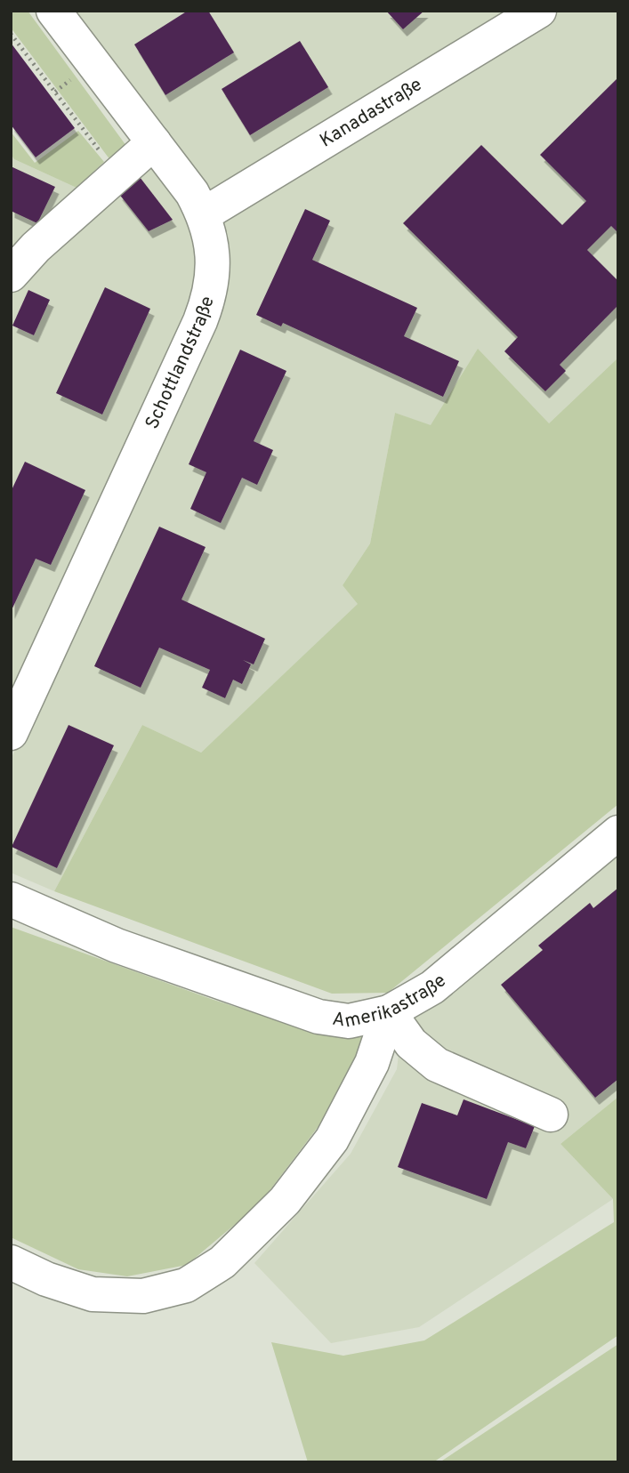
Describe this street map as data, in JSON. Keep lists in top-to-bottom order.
{
  "streets": {
    "street": ["Kanadastraße", "Schottlandstraße", "Amerikastraße"]
  },
  "crossings": [
    ["Kanadastraße", "Schottlandstraße"]
  ]
}
